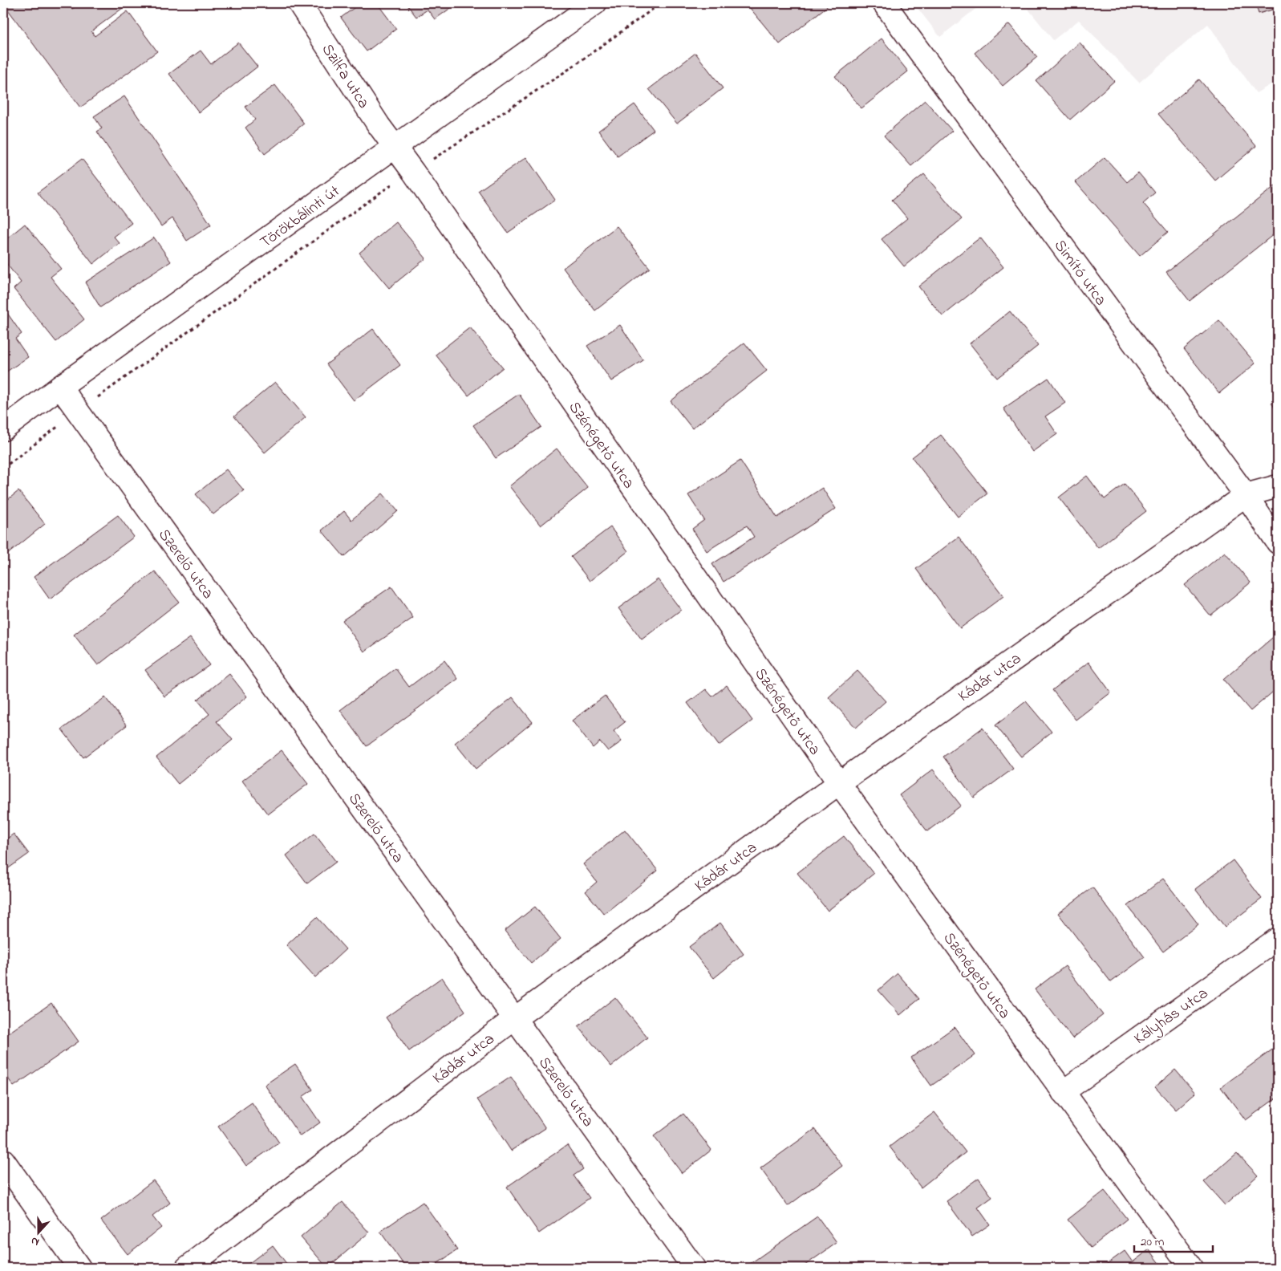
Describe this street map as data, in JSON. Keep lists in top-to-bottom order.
{
  "streets": {
    "street": [
      "Szilfa utca",
      "Törökbálinti út",
      "Simító utca",
      "Szénégető utca",
      "Szerelő utca",
      "Kádár utca",
      "Kályhás utca"
    ]
  },
  "crossings": [
    ["Szilfa utca", "Törökbálinti út"],
    ["Szilfa utca", "Szénégető utca"],
    ["Törökbálinti út", "Szénégető utca"],
    ["Törökbálinti út", "Szerelő utca"],
    ["Simító utca", "Kádár utca"],
    ["Szénégető utca", "Kádár utca"],
    ["Szénégető utca", "Kályhás utca"],
    ["Szerelő utca", "Kádár utca"]
  ],
  "scale_bar": "20 m",
  "north": "bottom"
}
